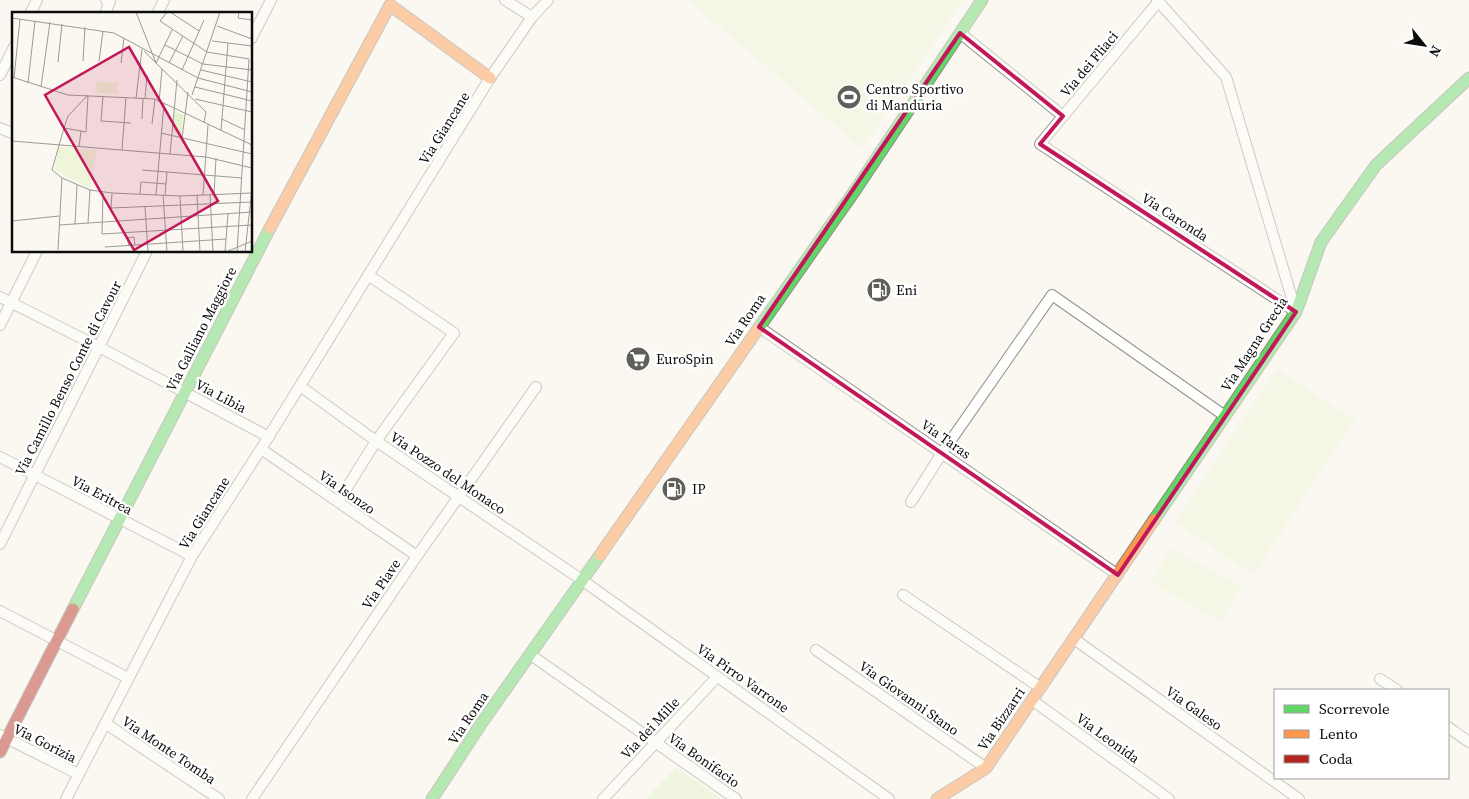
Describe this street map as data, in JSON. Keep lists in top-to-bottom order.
{
  "streets": {
    "street": [
      "Via dei Fliaci",
      "Via Giancane",
      "Via Caronda",
      "Via Roma",
      "Via Galliano Maggiore",
      "Via Magna Grecia",
      "Via Camillo Benso Conte di Cavour",
      "Via Libia",
      "Via Taras",
      "Via Pozzo del Monaco",
      "Via Isonzo",
      "Via Eritrea",
      "Via Piave",
      "Via Pirro Varrone",
      "Via Giovanni Stano",
      "Via Galeso",
      "Via Bizzarri",
      "Via dei Mille",
      "Via Leonida",
      "Via Gorizia",
      "Via Monte Tomba",
      "Via Bonifacio"
    ]
  },
  "crossings": [
    ["Via dei Fliaci", "Via Caronda"],
    ["Via Giancane", "Via Galliano Maggiore"],
    ["Via Giancane", "Via Libia"],
    ["Via Giancane", "Via Pozzo del Monaco"],
    ["Via Giancane", "Via Isonzo"],
    ["Via Giancane", "Via Eritrea"],
    ["Via Giancane", "Via Gorizia"],
    ["Via Giancane", "Via Monte Tomba"],
    ["Via Caronda", "Via Magna Grecia"],
    ["Via Roma", "Via Taras"],
    ["Via Roma", "Via Pozzo del Monaco"],
    ["Via Roma", "Via Pirro Varrone"],
    ["Via Galliano Maggiore", "Via Libia"],
    ["Via Galliano Maggiore", "Via Eritrea"],
    ["Via Galliano Maggiore", "Via Gorizia"],
    ["Via Magna Grecia", "Via Taras"],
    ["Via Magna Grecia", "Via Galeso"],
    ["Via Magna Grecia", "Via Bizzarri"],
    ["Via Camillo Benso Conte di Cavour", "Via Libia"],
    ["Via Camillo Benso Conte di Cavour", "Via Eritrea"],
    ["Via Pozzo del Monaco", "Via Piave"],
    ["Via Pozzo del Monaco", "Via Pirro Varrone"],
    ["Via Isonzo", "Via Piave"],
    ["Via Pirro Varrone", "Via dei Mille"],
    ["Via Giovanni Stano", "Via Bizzarri"],
    ["Via Galeso", "Via Bizzarri"],
    ["Via Bizzarri", "Via Leonida"],
    ["Via dei Mille", "Via Bonifacio"]
  ],
  "places": {
    "sports": ["Centro Sportivo di Manduria"],
    "fuel station": ["Eni", "IP"],
    "supermarket": ["EuroSpin"]
  },
  "legend": ["Scorrevole", "Lento", "Coda"],
  "north": "bottom right"
}
